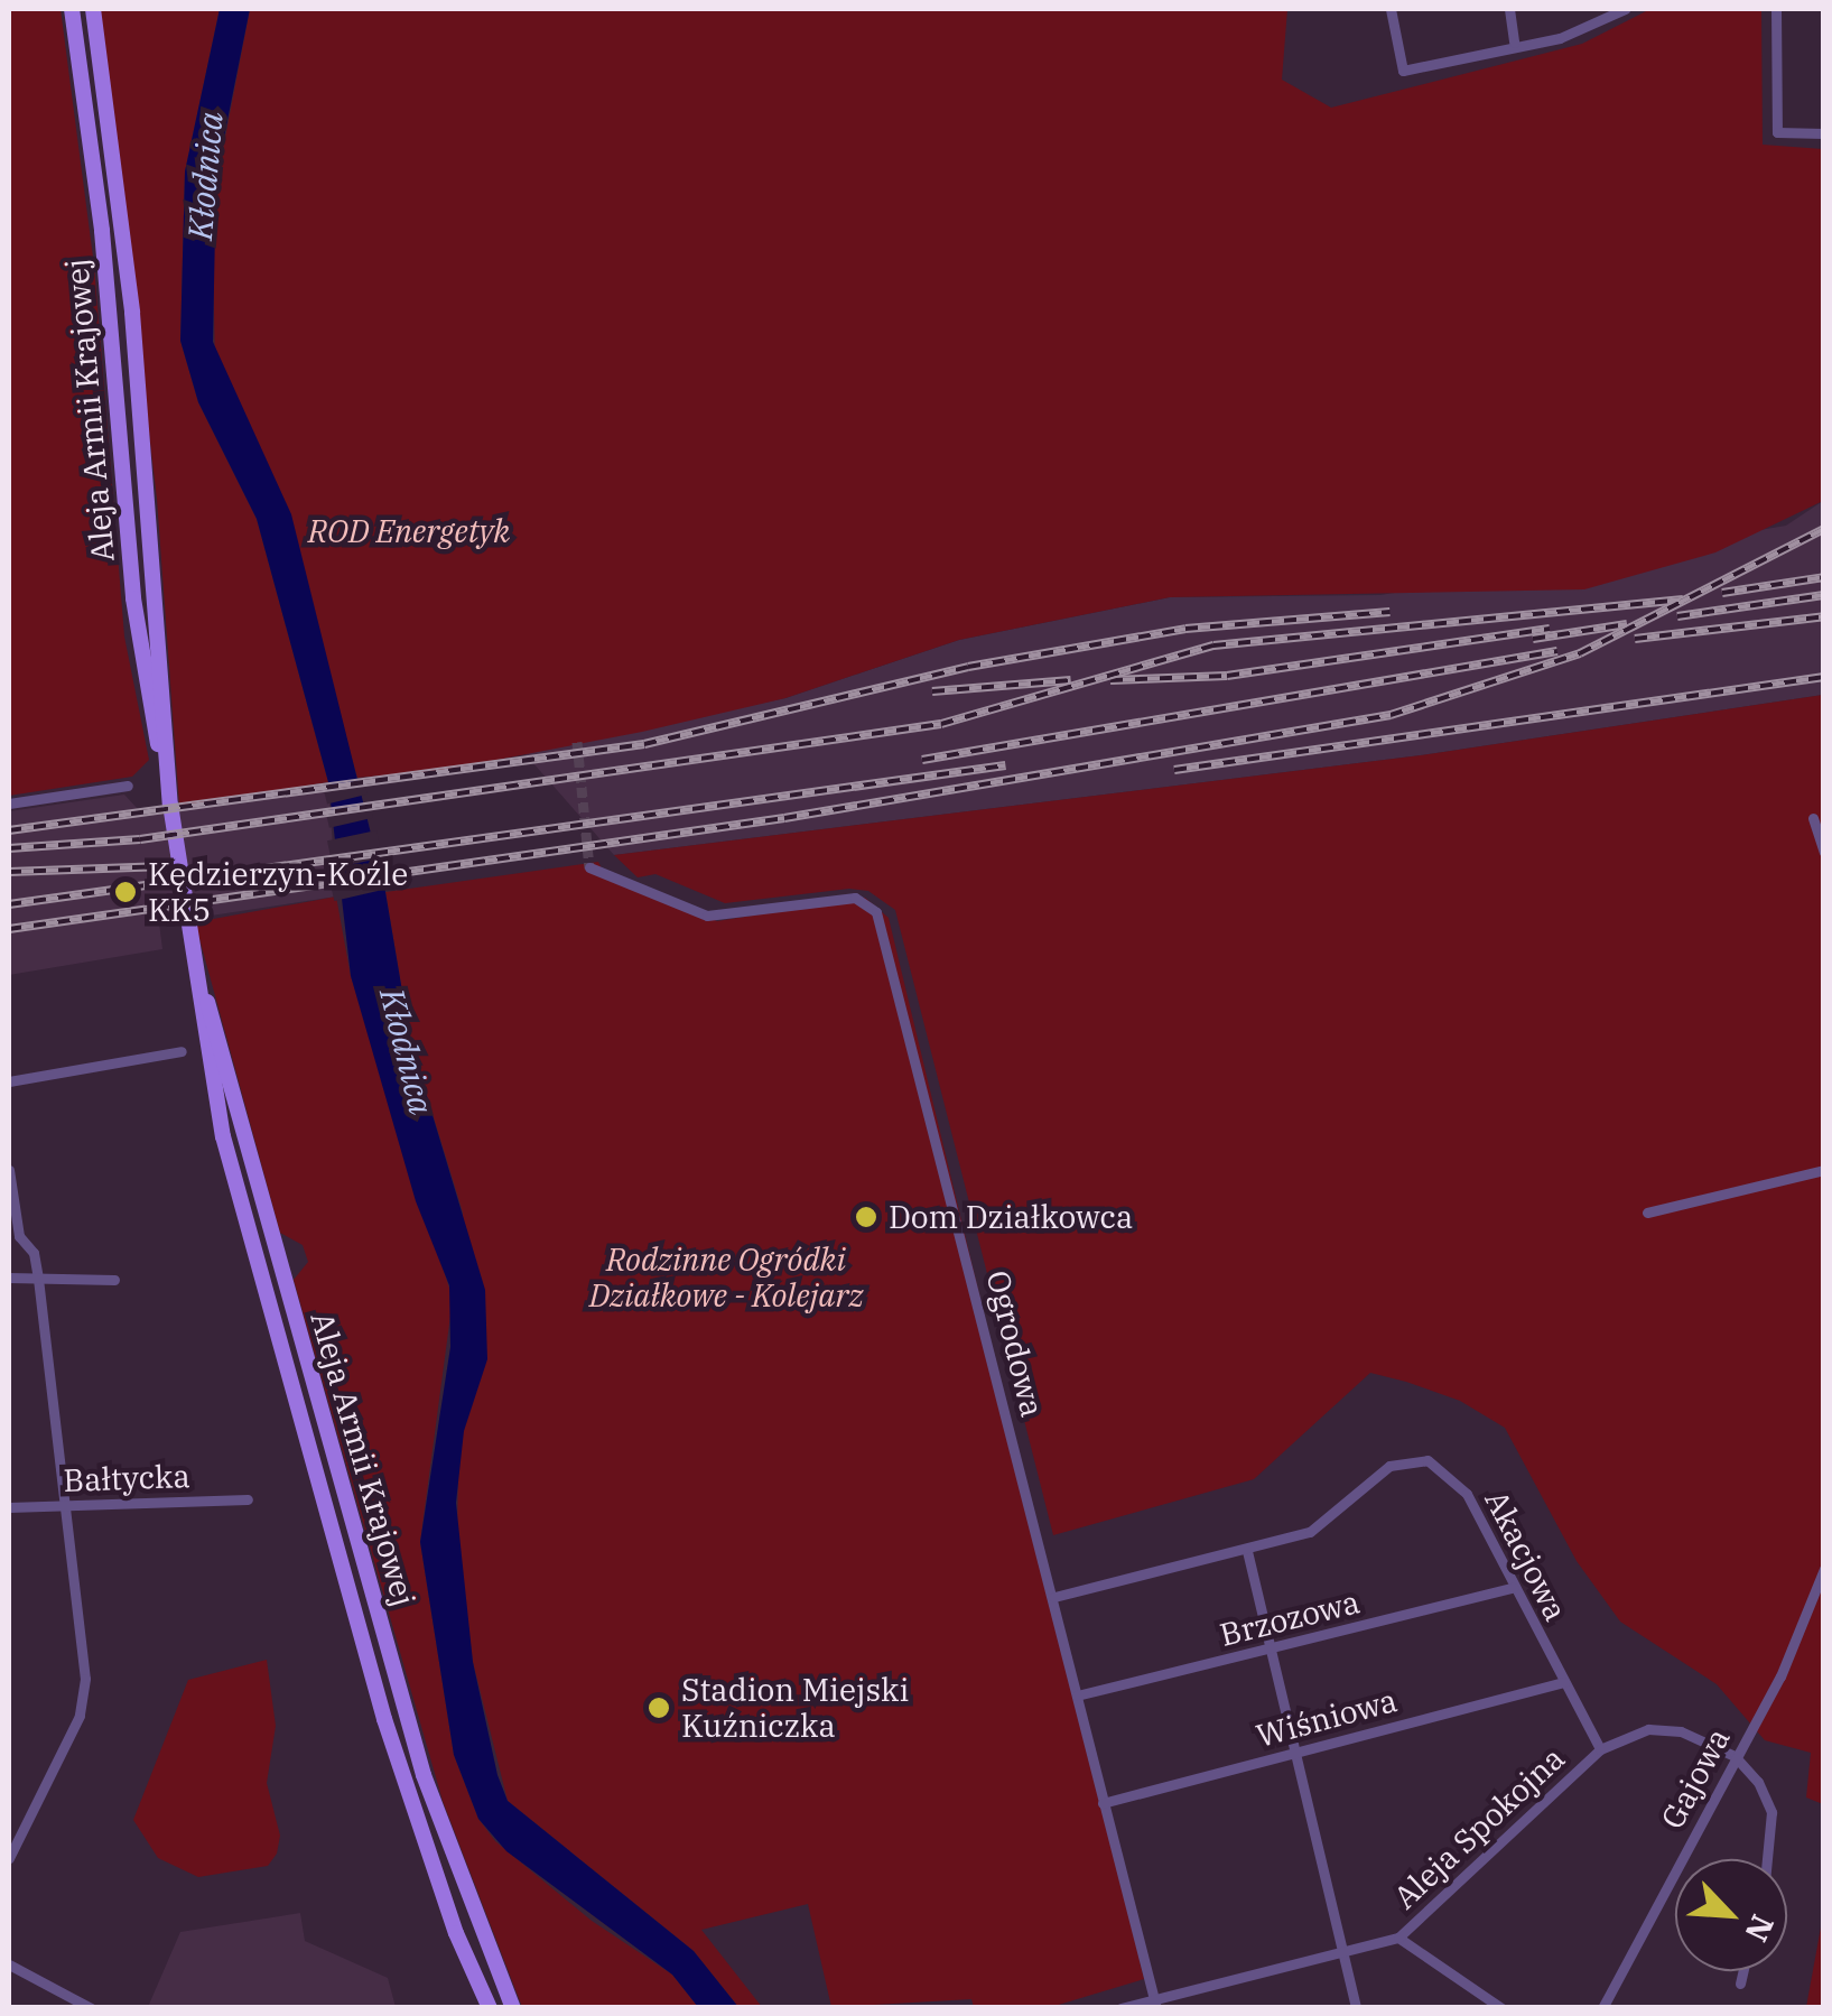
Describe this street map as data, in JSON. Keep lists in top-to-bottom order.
{
  "streets": {
    "main road": ["Aleja Armii Krajowej"],
    "street": [
      "Ogrodowa",
      "Bałtycka",
      "Akacjowa",
      "Brzozowa",
      "Wiśniowa",
      "Gajowa",
      "Aleja Spokojna"
    ]
  },
  "crossings": [
    ["Ogrodowa", "Akacjowa"],
    ["Ogrodowa", "Brzozowa"],
    ["Ogrodowa", "Wiśniowa"],
    ["Ogrodowa", "Aleja Spokojna"],
    ["Akacjowa", "Brzozowa"],
    ["Akacjowa", "Wiśniowa"],
    ["Akacjowa", "Aleja Spokojna"],
    ["Gajowa", "Aleja Spokojna"]
  ],
  "water": ["Kłodnica"],
  "parks": ["ROD Energetyk", "Rodzinne Ogródki Działkowe - Kolejarz"],
  "places": ["Kędzierzyn-Koźle KK5", "Dom Działkowca", "Stadion Miejski Kuźniczka"],
  "north": "bottom right"
}
